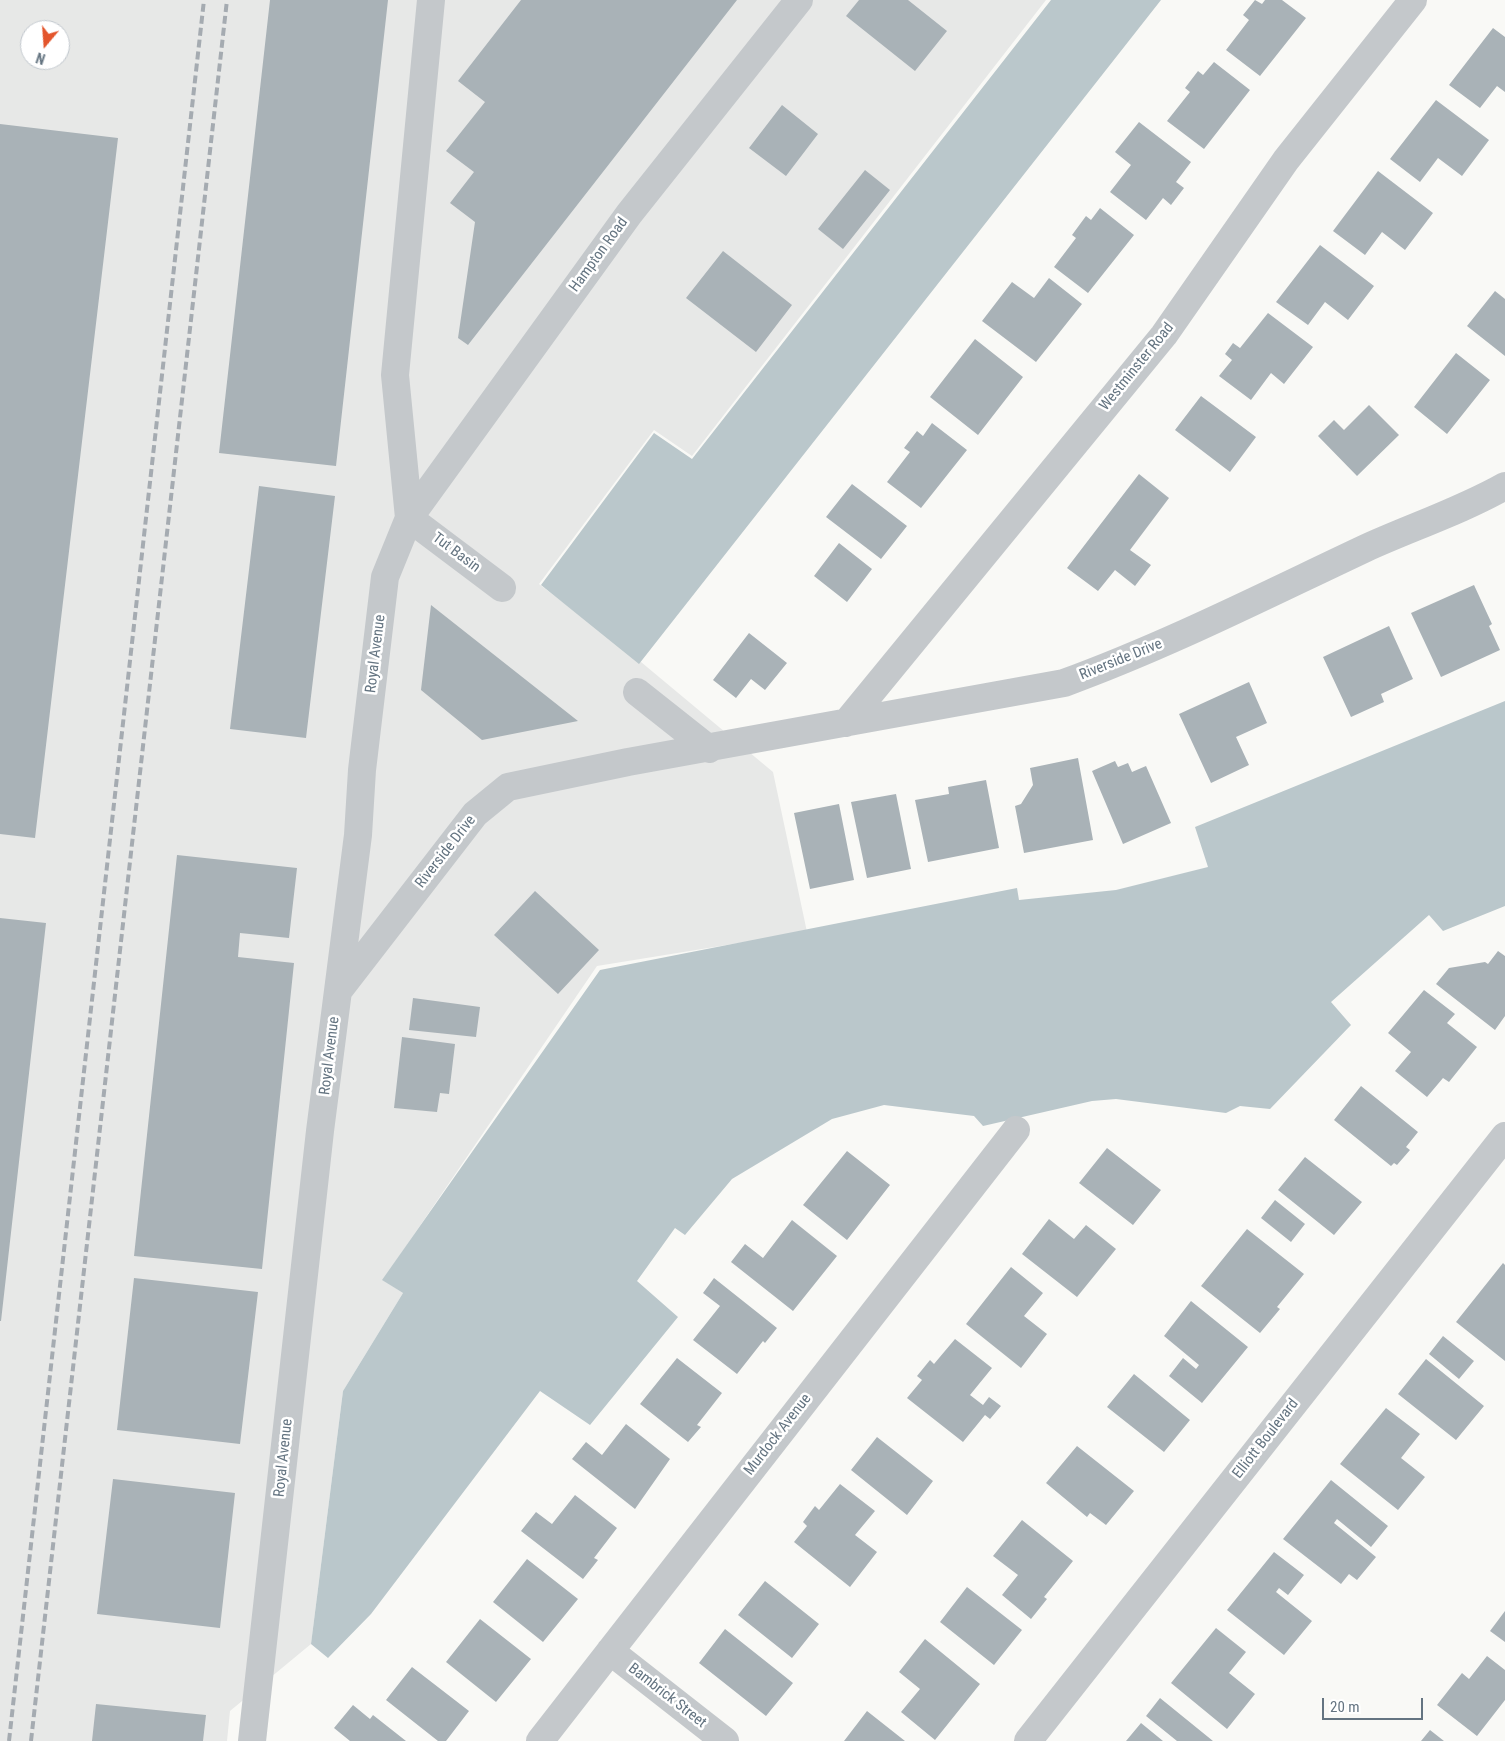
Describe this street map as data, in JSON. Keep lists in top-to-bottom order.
{
  "streets": {
    "street": [
      "Hampton Road",
      "Westminster Road",
      "Tut Basin",
      "Royal Avenue",
      "Riverside Drive",
      "Murdock Avenue",
      "Elliott Boulevard",
      "Bambrick Street"
    ]
  },
  "crossings": [
    ["Hampton Road", "Tut Basin"],
    ["Hampton Road", "Royal Avenue"],
    ["Westminster Road", "Riverside Drive"],
    ["Tut Basin", "Royal Avenue"],
    ["Royal Avenue", "Riverside Drive"],
    ["Murdock Avenue", "Bambrick Street"]
  ],
  "scale_bar": "20 m",
  "north": "bottom"
}
